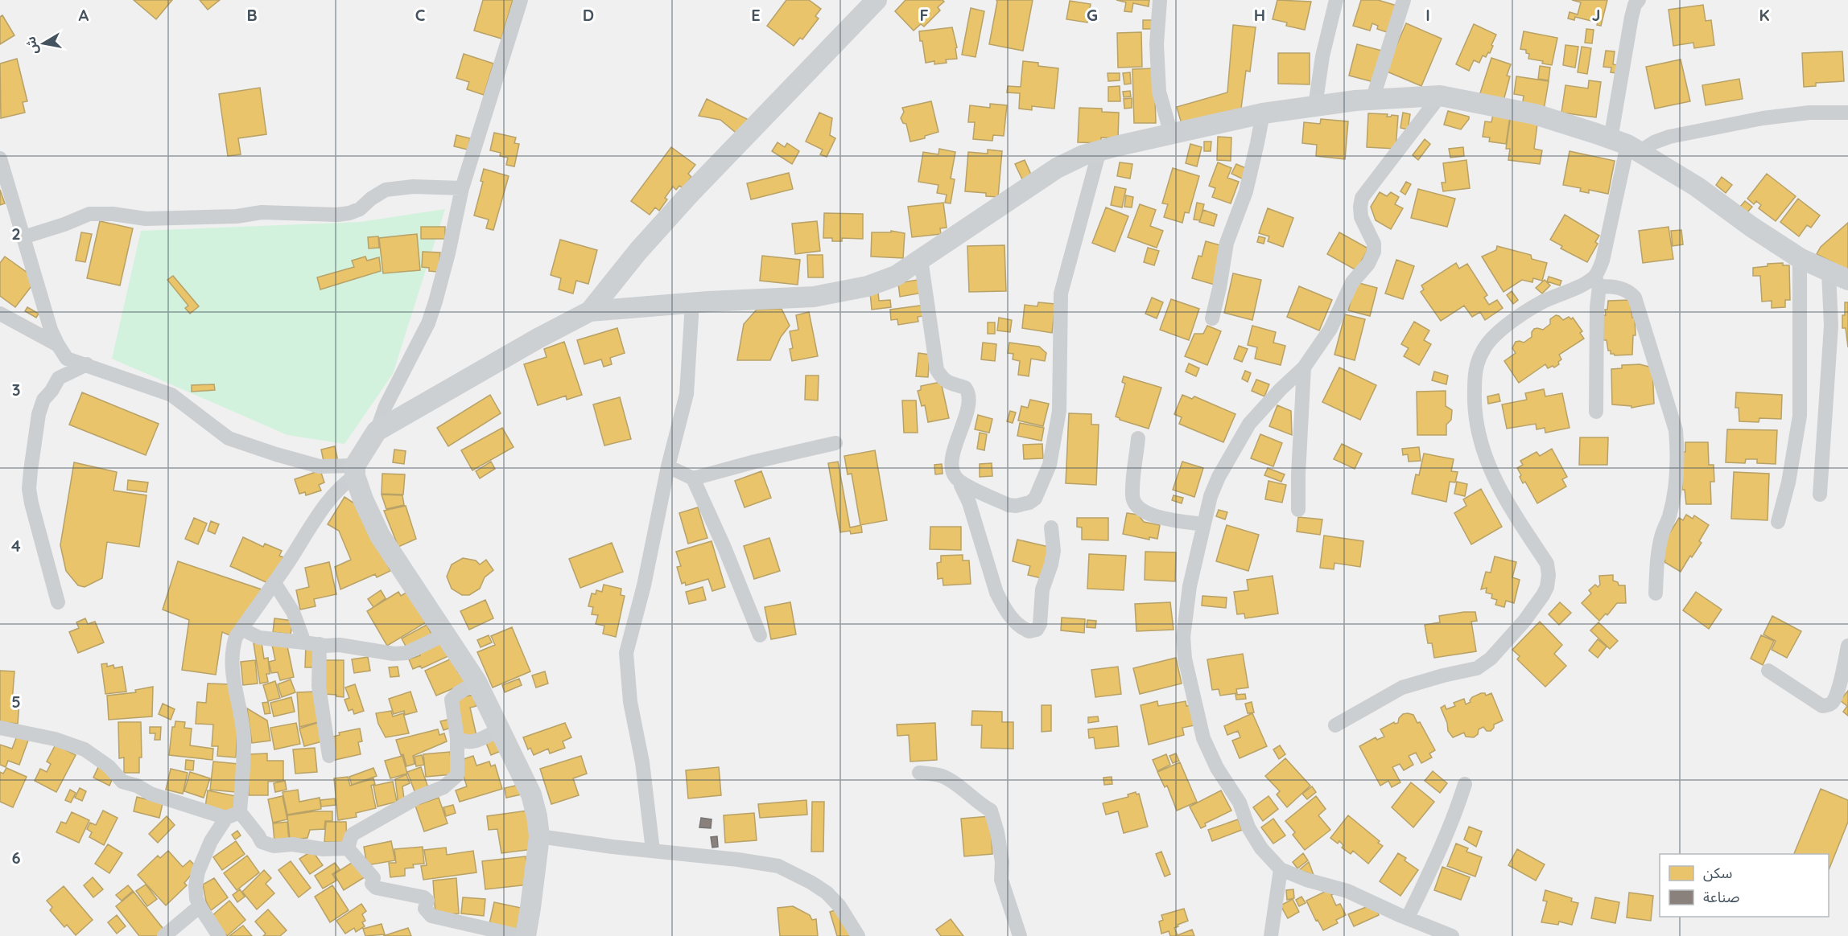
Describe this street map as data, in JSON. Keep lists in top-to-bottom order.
{
  "legend": ["سكن", "صناعة"],
  "north": "left",
  "grid": {
    "columns": [
      "A",
      "B",
      "C",
      "D",
      "E",
      "F",
      "G",
      "H",
      "I",
      "J",
      "K"
    ],
    "rows": [
      "2",
      "3",
      "4",
      "5",
      "6"
    ]
  }
}
